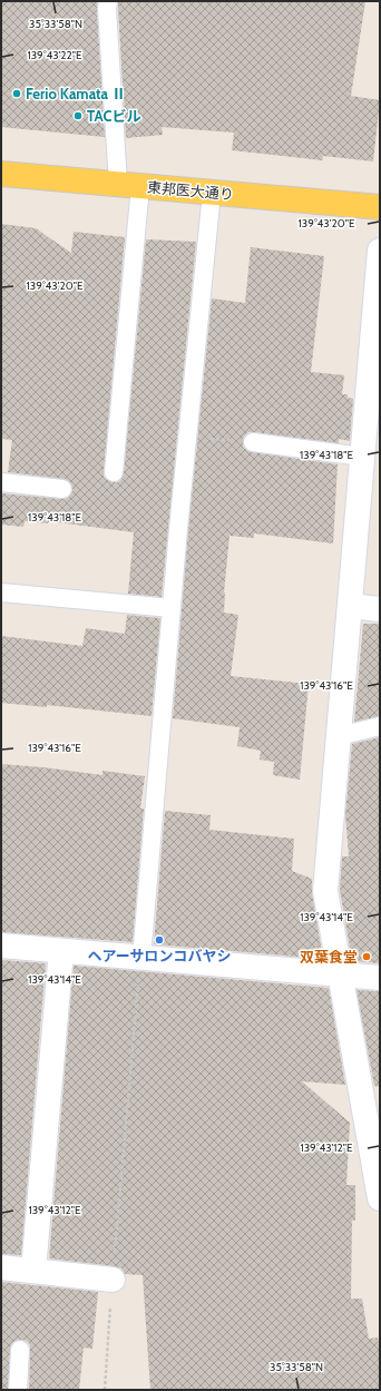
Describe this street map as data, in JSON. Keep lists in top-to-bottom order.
{
  "streets": {
    "main road": ["東邦医大通り"]
  },
  "places": [
    "Ferio Kamata Ⅱ",
    "TACビル",
    "ヘアーサロンコバヤシ",
    "双葉食堂"
  ],
  "coordinates": [
    "35°33'58\"N",
    "139°43'22\"E",
    "139°43'20\"E",
    "139°43'18\"E",
    "139°43'16\"E",
    "139°43'14\"E",
    "139°43'12\"E"
  ]
}
